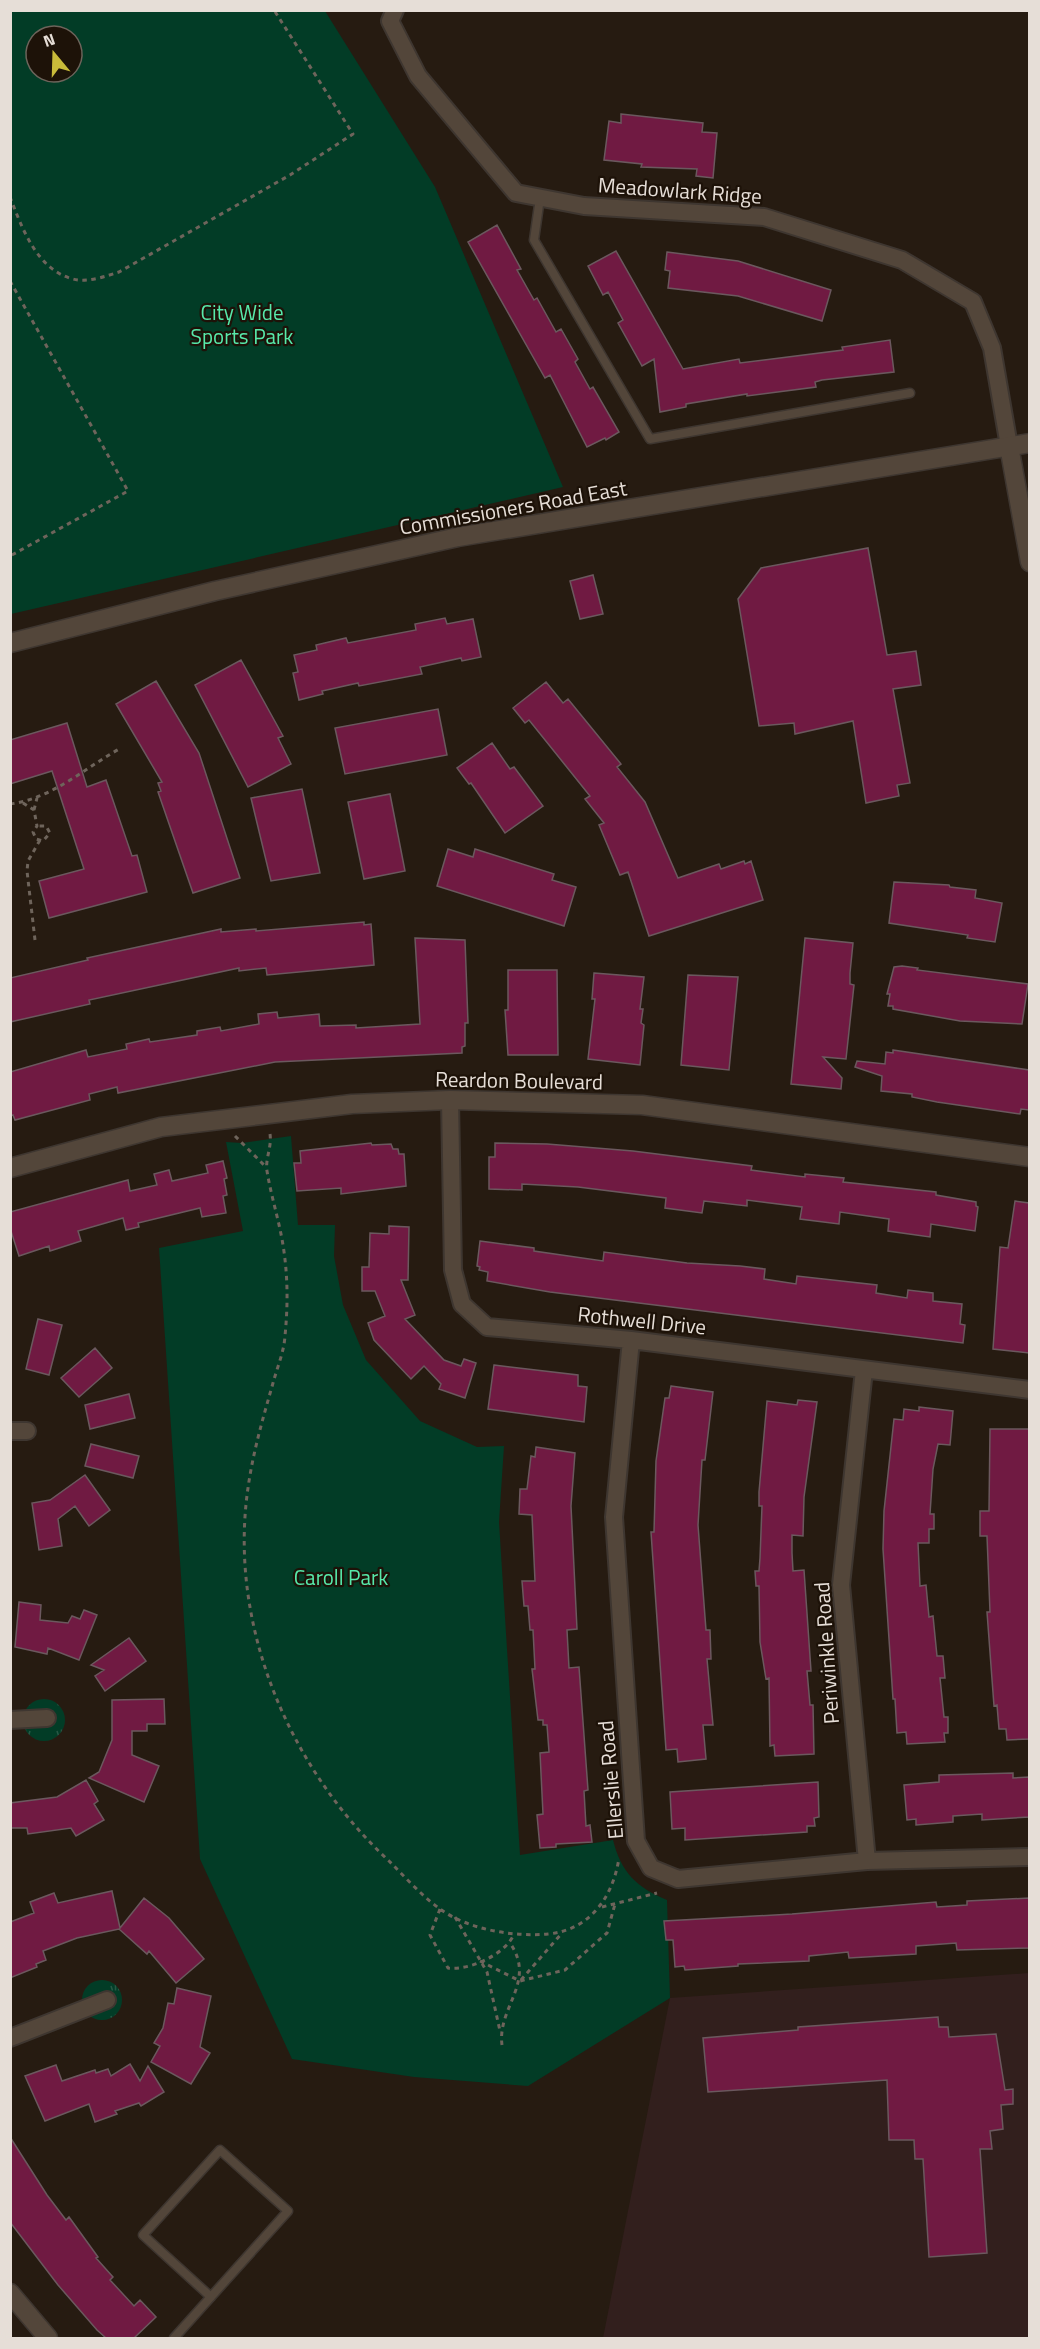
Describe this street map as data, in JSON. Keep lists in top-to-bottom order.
{
  "streets": {
    "street": [
      "Meadowlark Ridge",
      "Commissioners Road East",
      "Reardon Boulevard",
      "Rothwell Drive",
      "Periwinkle Road",
      "Ellerslie Road"
    ]
  },
  "crossings": [
    ["Meadowlark Ridge", "Commissioners Road East"],
    ["Reardon Boulevard", "Rothwell Drive"],
    ["Rothwell Drive", "Periwinkle Road"],
    ["Rothwell Drive", "Ellerslie Road"],
    ["Periwinkle Road", "Ellerslie Road"]
  ],
  "parks": ["City Wide Sports Park", "Caroll Park"],
  "north": "top"
}
